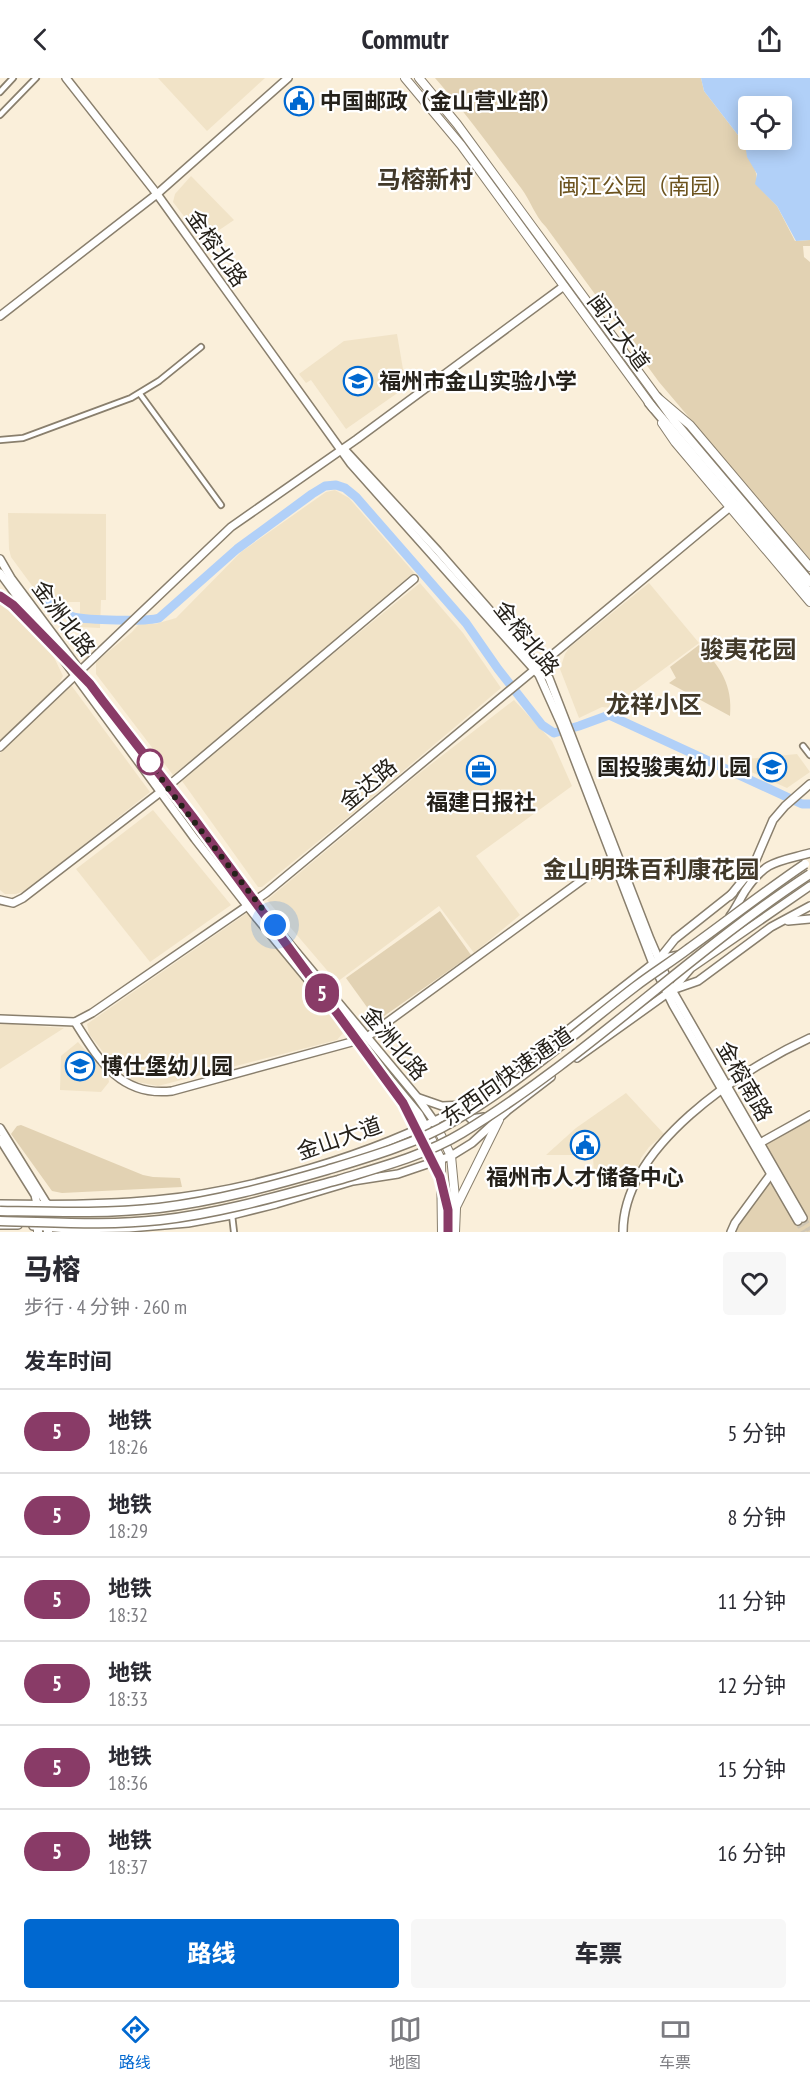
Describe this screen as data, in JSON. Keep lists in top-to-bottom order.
{
  "streets": {
    "highway": ["东西向快速通道"],
    "main road": [
      "金榕北路",
      "闽江大道",
      "金洲北路",
      "金达路",
      "金榕南路",
      "金山大道"
    ]
  },
  "crossings": [
    ["金榕北路", "金达路"],
    ["金榕北路", "金榕南路"],
    ["金榕北路", "金山大道"],
    ["闽江大道", "金达路"],
    ["金洲北路", "金达路"],
    ["金洲北路", "金山大道"],
    ["东西向快速通道", "金山大道"],
    ["金榕南路", "金山大道"]
  ],
  "districts": [
    "马榕新村",
    "骏夷花园",
    "龙祥小区",
    "金山明珠百利康花园"
  ],
  "parks": ["闽江公园（南园）"],
  "places": {
    "public building": ["中国邮政（金山营业部）", "福州市人才储备中心"],
    "school or university": ["福州市金山实验小学", "国投骏夷幼儿园", "博仕堡幼儿园"],
    "office": ["福建日报社"]
  },
  "lines": ["metro line 5"],
  "page": {
    "header": "Commutr",
    "on_map": "5",
    "heading": [
      ["马榕", "步行 · 4 分钟 · 260 m"],
      "发车时间"
    ],
    "list": [
      {
        "mark": "5",
        "name": "地铁",
        "note": "18:26",
        "value": "5 分钟"
      },
      {
        "mark": "5",
        "name": "地铁",
        "note": "18:29",
        "value": "8 分钟"
      },
      {
        "mark": "5",
        "name": "地铁",
        "note": "18:32",
        "value": "11 分钟"
      },
      {
        "mark": "5",
        "name": "地铁",
        "note": "18:33",
        "value": "12 分钟"
      },
      {
        "mark": "5",
        "name": "地铁",
        "note": "18:36",
        "value": "15 分钟"
      },
      {
        "mark": "5",
        "name": "地铁",
        "note": "18:37",
        "value": "16 分钟"
      }
    ],
    "buttons": ["路线", "车票"],
    "tabs": ["路线", "地图", "车票"]
  }
}
